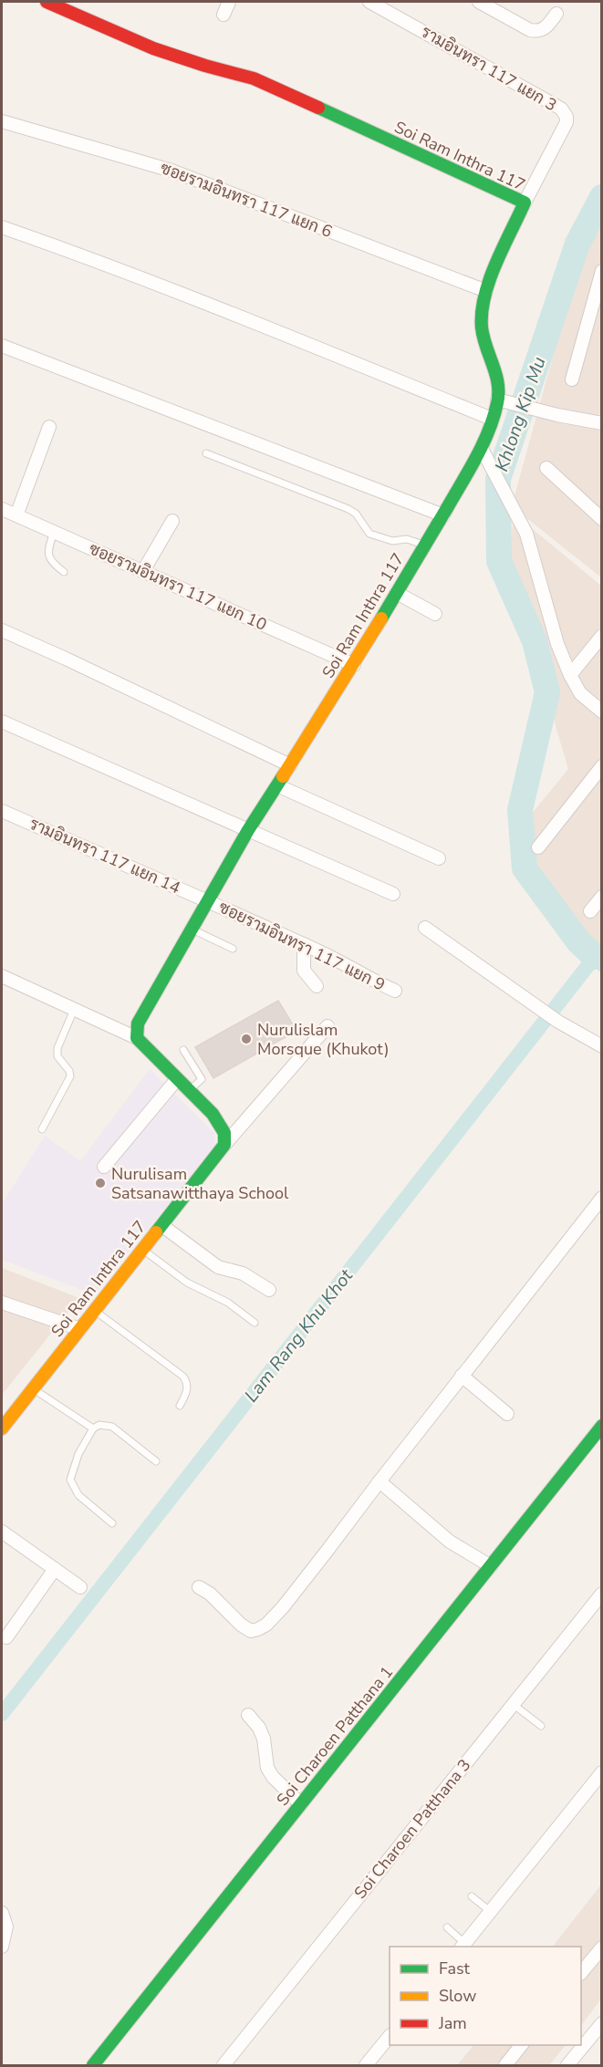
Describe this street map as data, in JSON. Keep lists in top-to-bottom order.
{
  "streets": {
    "street": [
      "รามอินทรา 117 แยก 3",
      "Soi Ram Inthra 117",
      "ซอยรามอินทรา 117 แยก 6",
      "ซอยรามอินทรา 117 แยก 10",
      "รามอินทรา 117 แยก 14",
      "ซอยรามอินทรา 117 แยก 9",
      "Soi Charoen Patthana 1",
      "Soi Charoen Patthana 3"
    ]
  },
  "crossings": [
    ["รามอินทรา 117 แยก 3", "Soi Ram Inthra 117"],
    ["Soi Ram Inthra 117", "ซอยรามอินทรา 117 แยก 6"],
    ["Soi Ram Inthra 117", "ซอยรามอินทรา 117 แยก 10"],
    ["Soi Ram Inthra 117", "รามอินทรา 117 แยก 14"],
    ["Soi Ram Inthra 117", "ซอยรามอินทรา 117 แยก 9"],
    ["รามอินทรา 117 แยก 14", "ซอยรามอินทรา 117 แยก 9"]
  ],
  "water": ["Khlong Kip Mu", "Lam Rang Khu Khot"],
  "places": ["Nurulislam Morsque (Khukot)", "Nurulisam Satsanawitthaya School"],
  "legend": ["Fast", "Slow", "Jam"]
}
